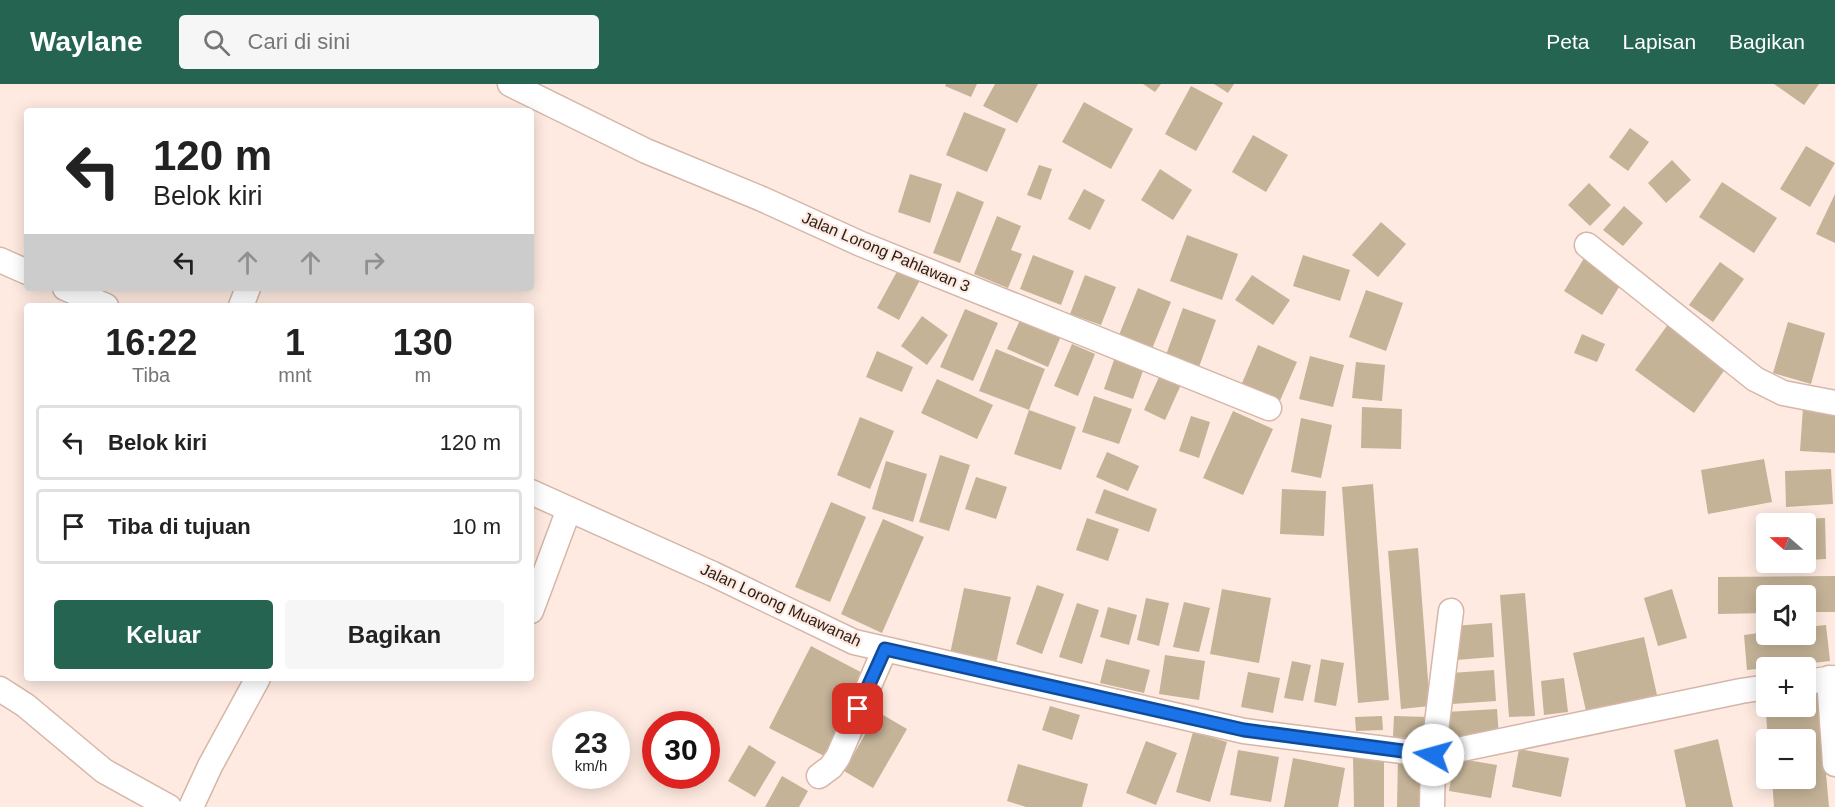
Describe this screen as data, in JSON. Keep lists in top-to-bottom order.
{
  "streets": {
    "street": ["Jalan Lorong Pahlawan 3", "Jalan Lorong Muawanah"]
  },
  "north": "left",
  "page": {
    "header": "Waylane",
    "search": "Cari di sini",
    "nav": ["Peta", "Lapisan", "Bagikan"],
    "turn": ["120 m", "Belok kiri"],
    "eta": [
      "16:22",
      "Tiba",
      "1",
      "mnt",
      "130",
      "m"
    ],
    "list": [
      {
        "name": "Belok kiri",
        "value": "120 m"
      },
      {
        "name": "Tiba di tujuan",
        "value": "10 m"
      }
    ],
    "map_buttons": ["+", "−"],
    "buttons": ["Keluar", "Bagikan"],
    "speed": "23 km/h",
    "limit": "30"
  }
}
